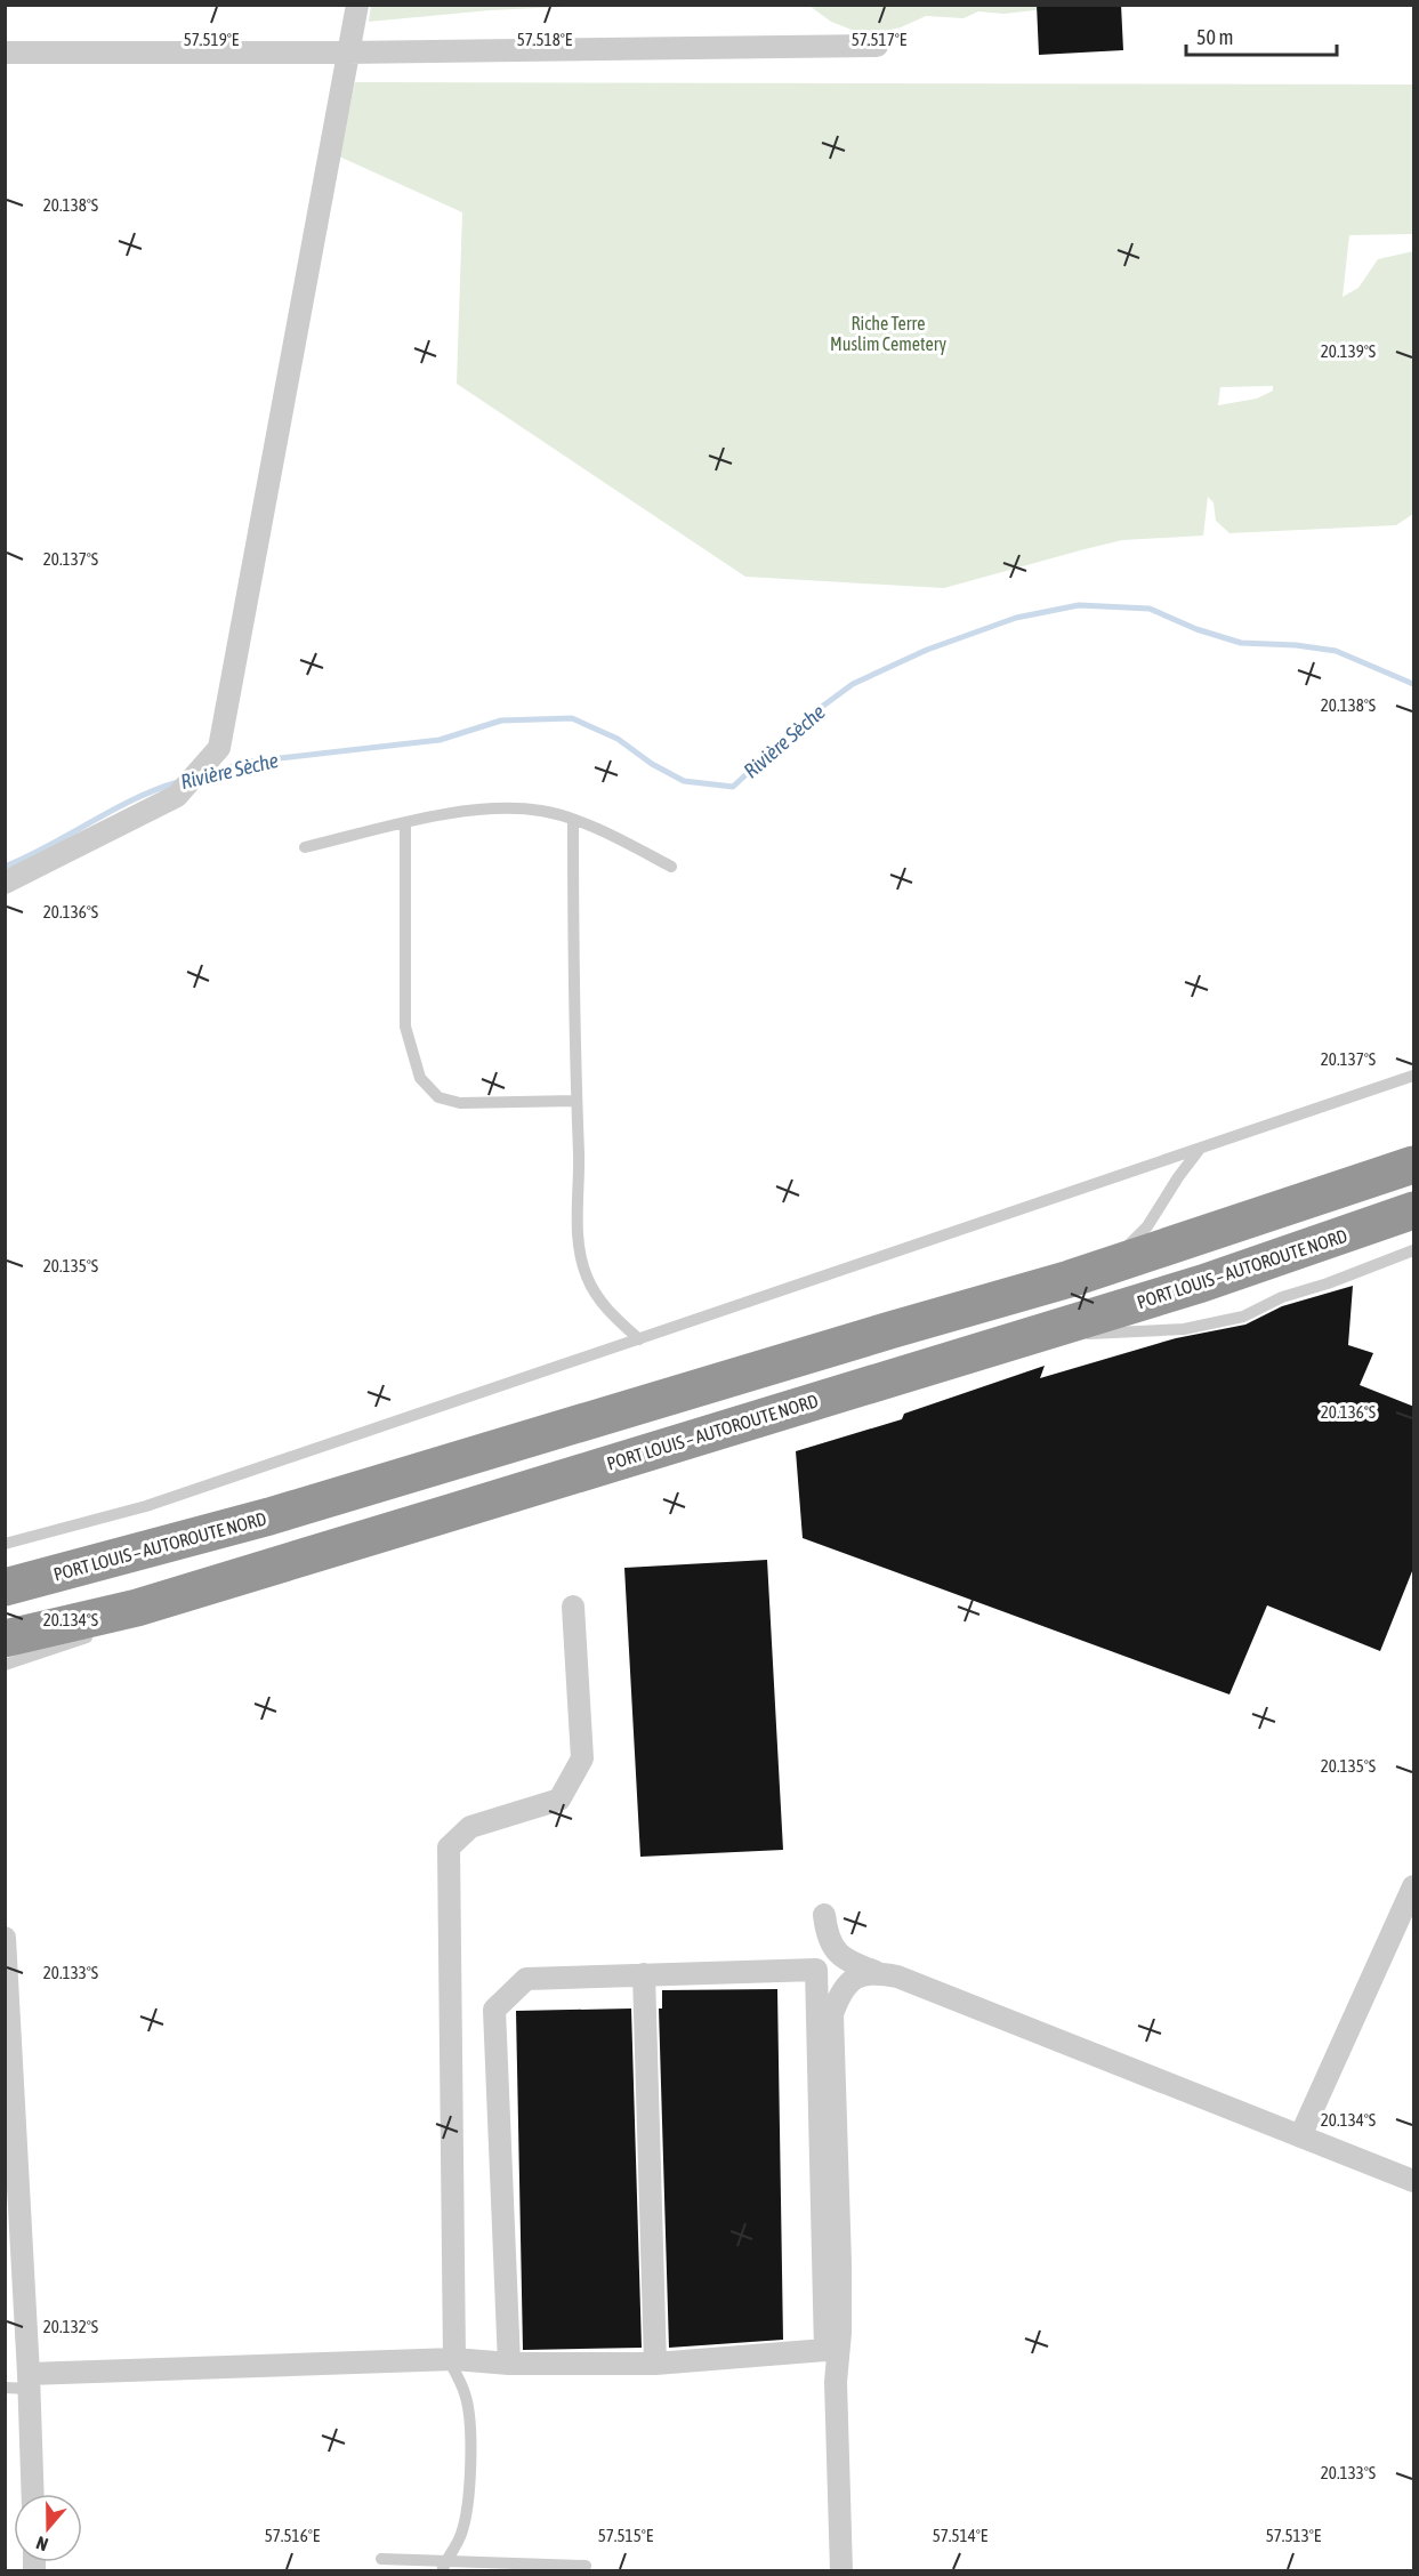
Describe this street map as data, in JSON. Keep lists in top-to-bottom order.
{
  "streets": {
    "highway": ["PORT LOUIS – AUTOROUTE NORD"]
  },
  "water": ["Rivière Sèche"],
  "parks": ["Riche Terre Muslim Cemetery"],
  "scale_bar": "50 m",
  "north": "bottom",
  "coordinates": [
    "57.519°E",
    "57.518°E",
    "57.517°E",
    "20.138°S",
    "20.139°S",
    "20.137°S",
    "20.136°S",
    "20.135°S",
    "20.134°S",
    "20.133°S",
    "20.132°S",
    "57.516°E",
    "57.515°E",
    "57.514°E",
    "57.513°E"
  ]
}
